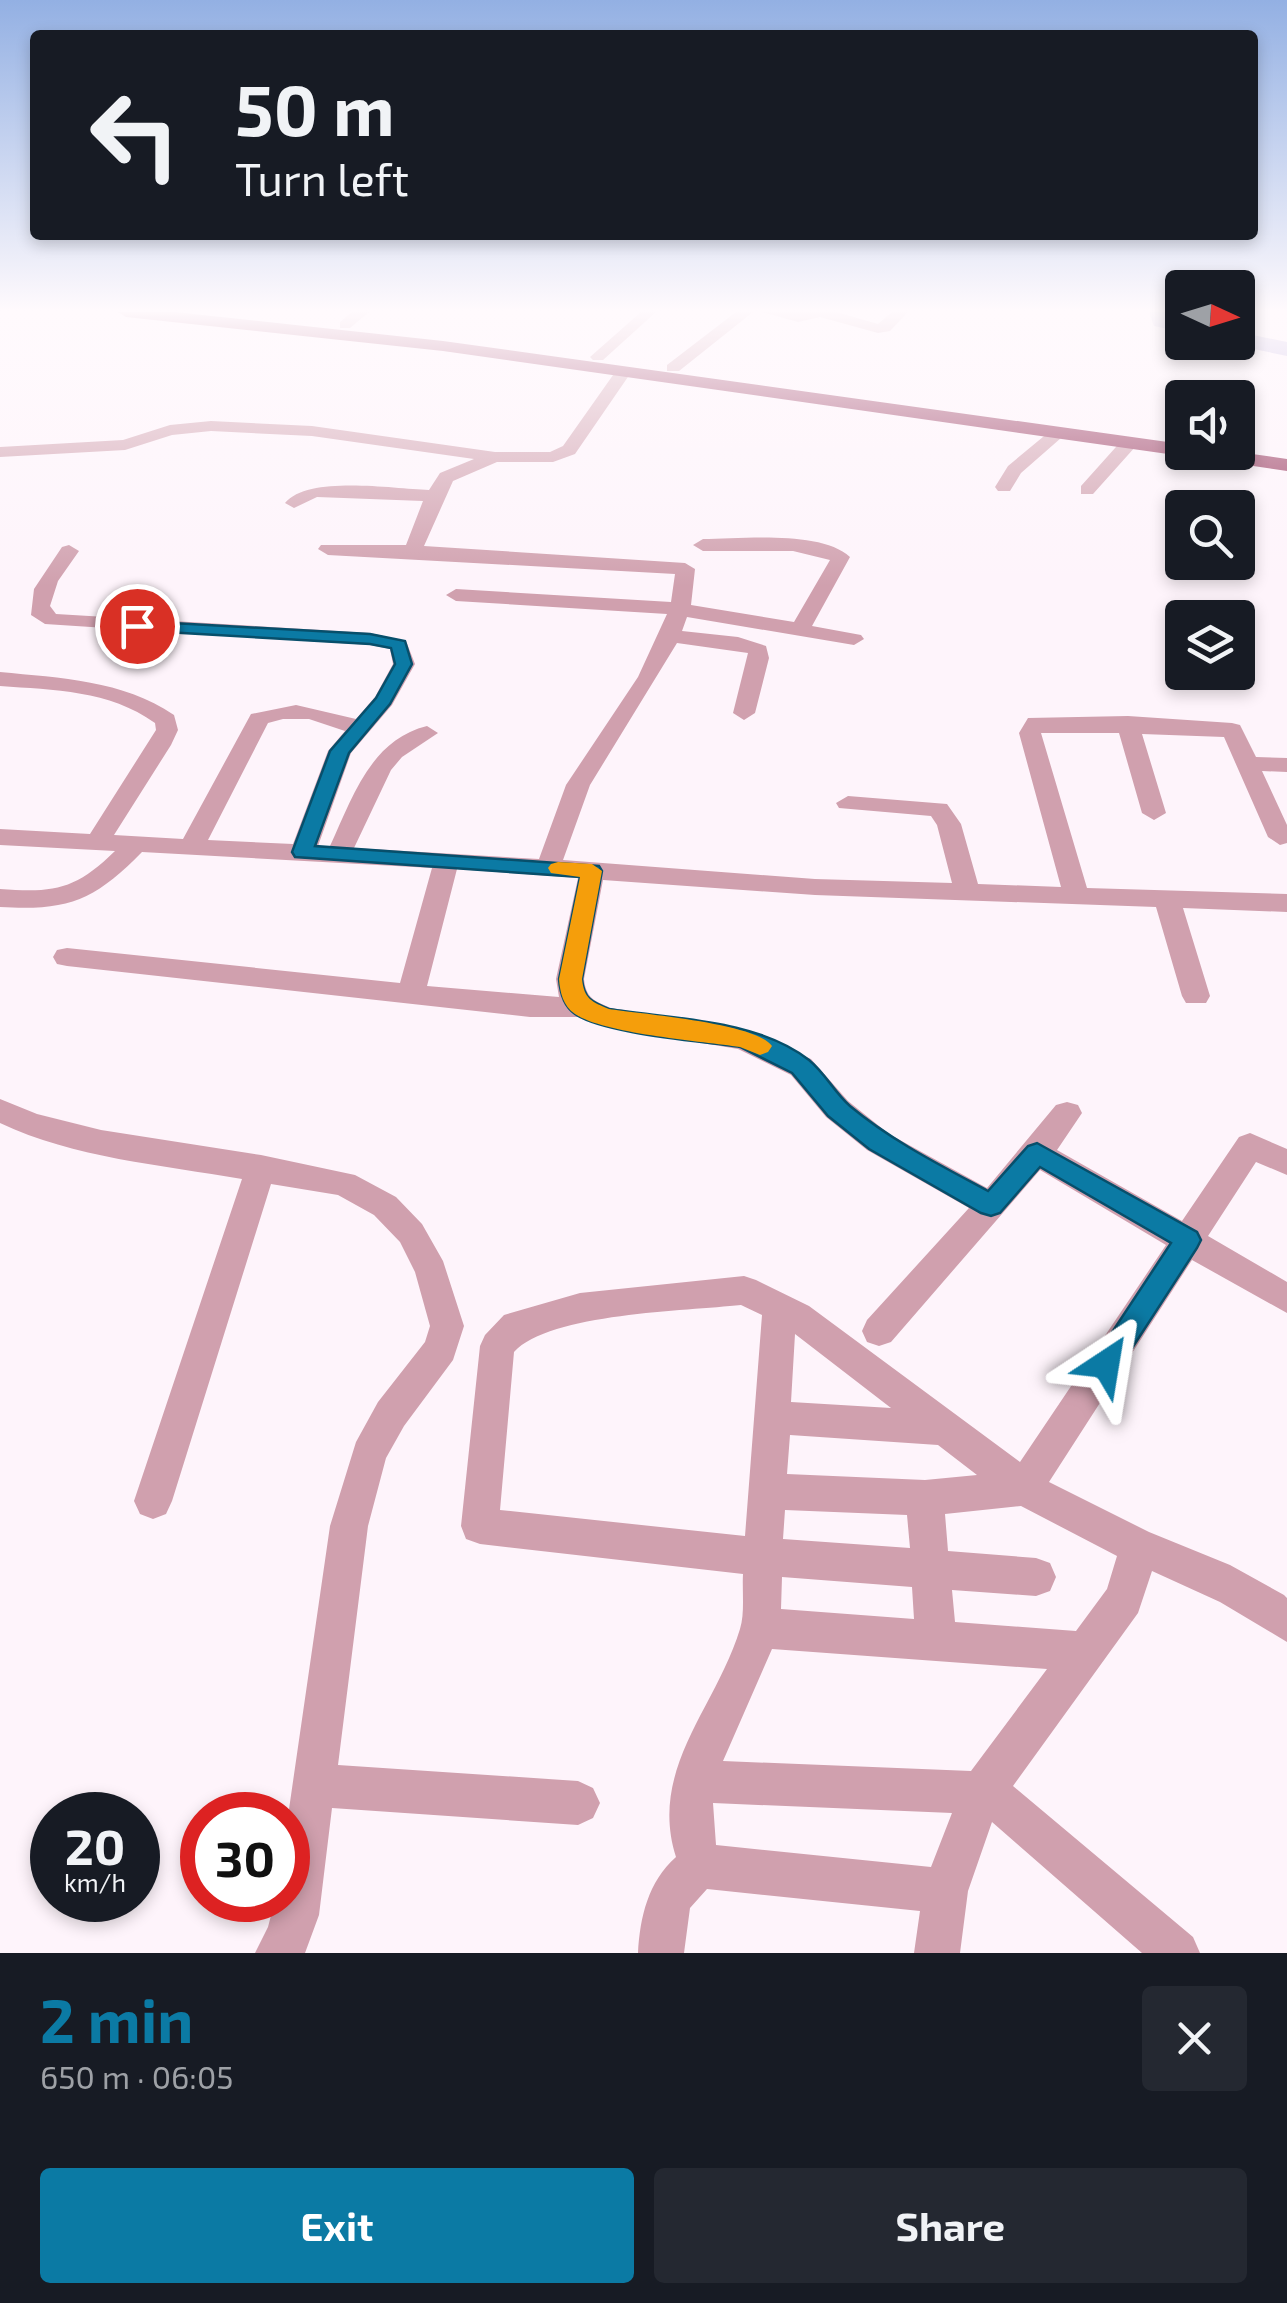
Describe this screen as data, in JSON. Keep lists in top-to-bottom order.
{
  "north": "right",
  "page": {
    "turn": ["50 m", "Turn left"],
    "speed": "20 km/h",
    "limit": "30",
    "heading": ["2 min", "650 m · 06:05"],
    "buttons": ["Exit", "Share"]
  }
}
